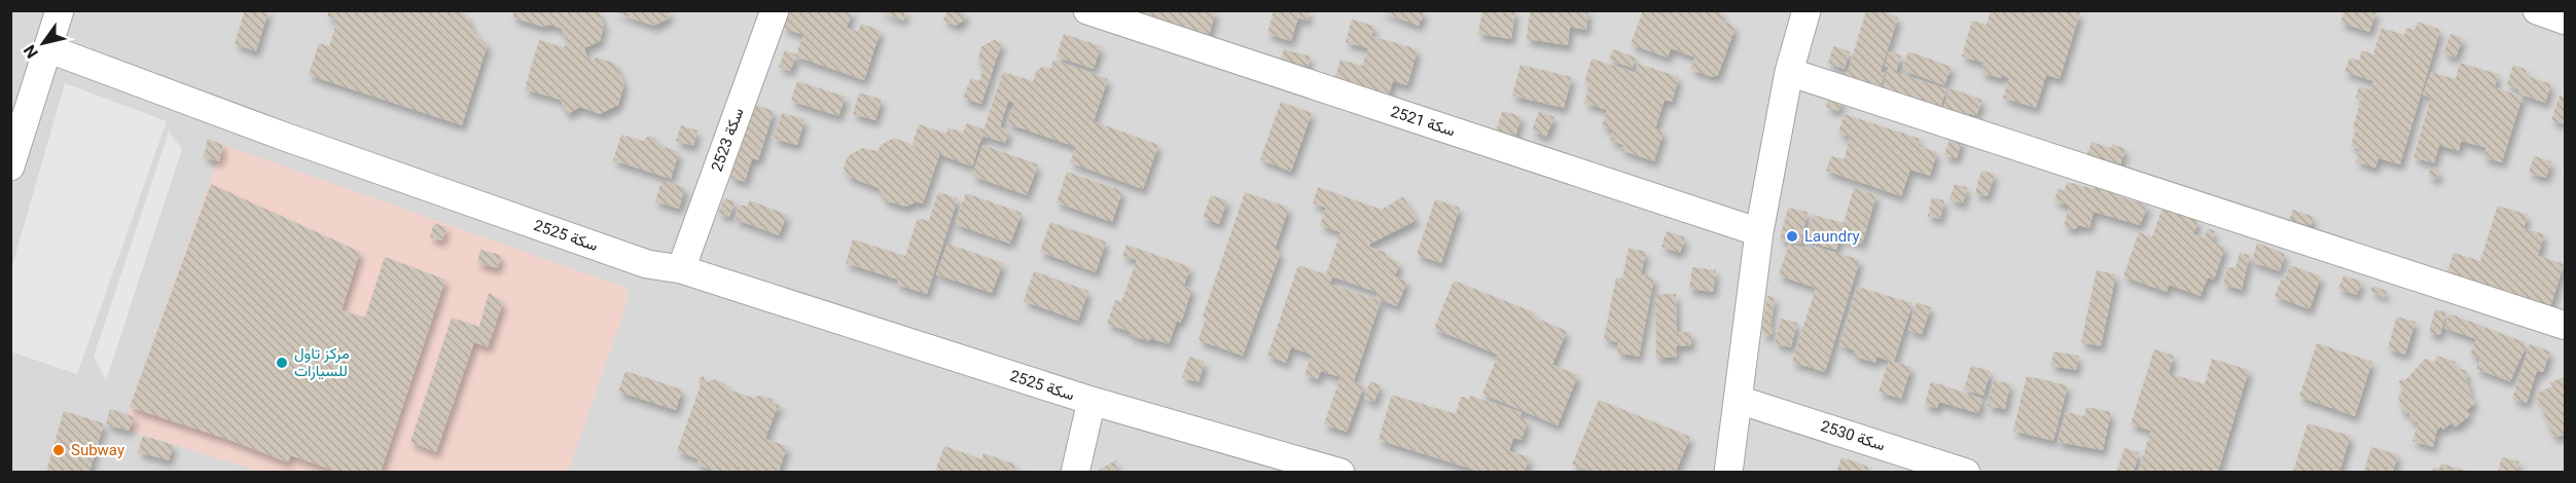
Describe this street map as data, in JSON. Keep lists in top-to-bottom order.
{
  "streets": {
    "street": [
      "سكة 2521",
      "سكة 2523",
      "سكة 2525",
      "سكة 2530"
    ]
  },
  "crossings": [
    ["سكة 2523", "سكة 2525"]
  ],
  "places": ["Laundry", "مركز تاول للسيارات", "Subway"],
  "north": "bottom left"
}
